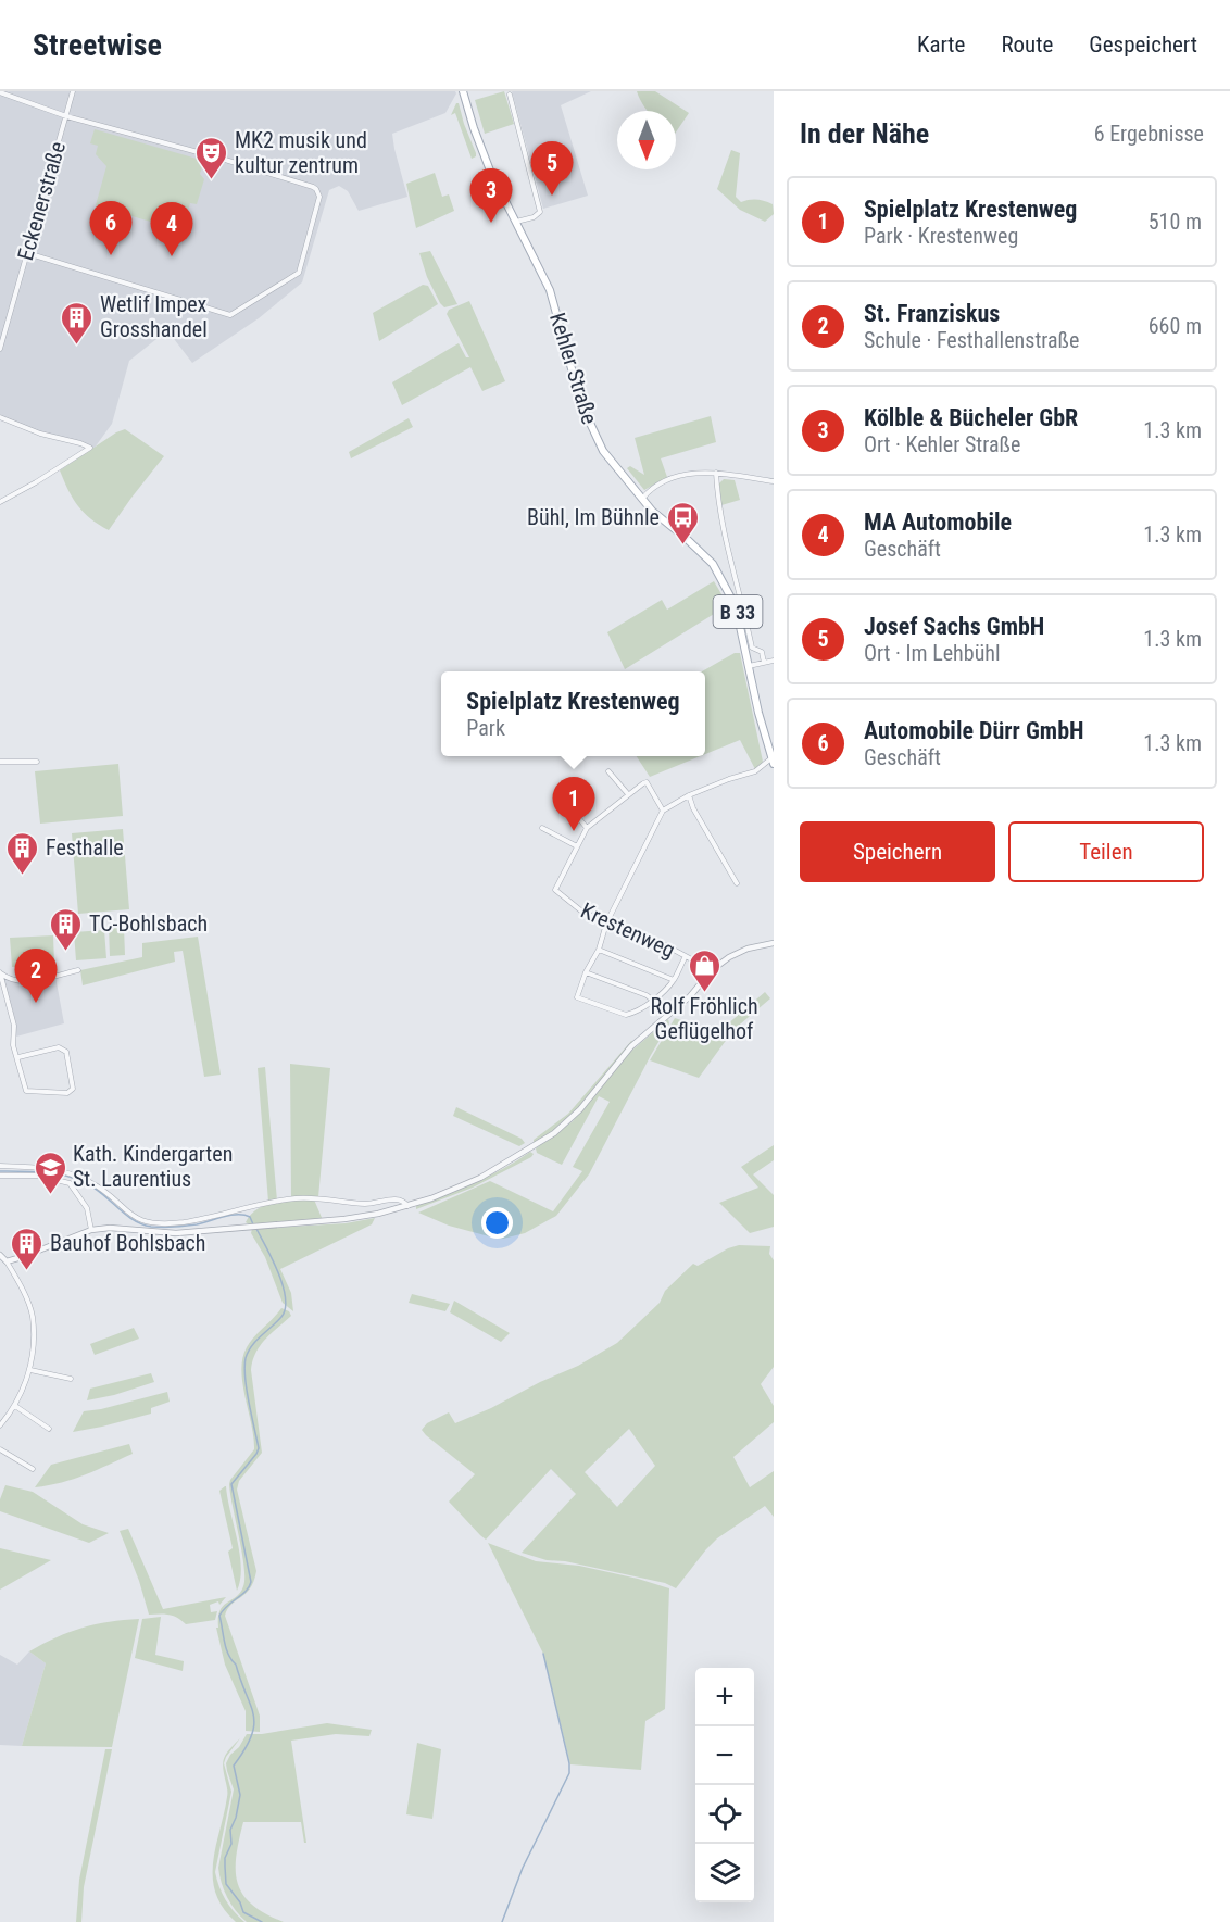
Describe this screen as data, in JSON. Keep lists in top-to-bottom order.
{
  "streets": {
    "main road": ["Kehler Straße", "B 33"],
    "street": ["Eckenerstraße", "Krestenweg"]
  },
  "places": {
    "theatre": ["MK2 musik und kultur zentrum"],
    "building": [
      "Wetlif Impex Grosshandel",
      "Festhalle",
      "TC-Bohlsbach",
      "Bauhof Bohlsbach"
    ],
    "bus stop": ["Bühl, Im Bühnle"],
    "shop": ["Rolf Fröhlich Geflügelhof"],
    "school or university": ["Kath. Kindergarten St. Laurentius"]
  },
  "north": "bottom",
  "page": {
    "header": "Streetwise",
    "nav": ["Karte", "Route", "Gespeichert"],
    "heading": ["In der Nähe", "6 Ergebnisse"],
    "pins": [
      "5",
      "3",
      "6",
      "4",
      "1",
      "2"
    ],
    "list": [
      {
        "mark": "1",
        "name": "Spielplatz Krestenweg",
        "note": "Park · Krestenweg",
        "value": "510 m"
      },
      {
        "mark": "2",
        "name": "St. Franziskus",
        "note": "Schule · Festhallenstraße",
        "value": "660 m"
      },
      {
        "mark": "3",
        "name": "Kölble & Bücheler GbR",
        "note": "Ort · Kehler Straße",
        "value": "1.3 km"
      },
      {
        "mark": "4",
        "name": "MA Automobile",
        "note": "Geschäft",
        "value": "1.3 km"
      },
      {
        "mark": "5",
        "name": "Josef Sachs GmbH",
        "note": "Ort · Im Lehbühl",
        "value": "1.3 km"
      },
      {
        "mark": "6",
        "name": "Automobile Dürr GmbH",
        "note": "Geschäft",
        "value": "1.3 km"
      }
    ],
    "popup": ["Spielplatz Krestenweg", "Park"],
    "buttons": ["Speichern", "Teilen"],
    "map_buttons": ["+", "−"]
  }
}
